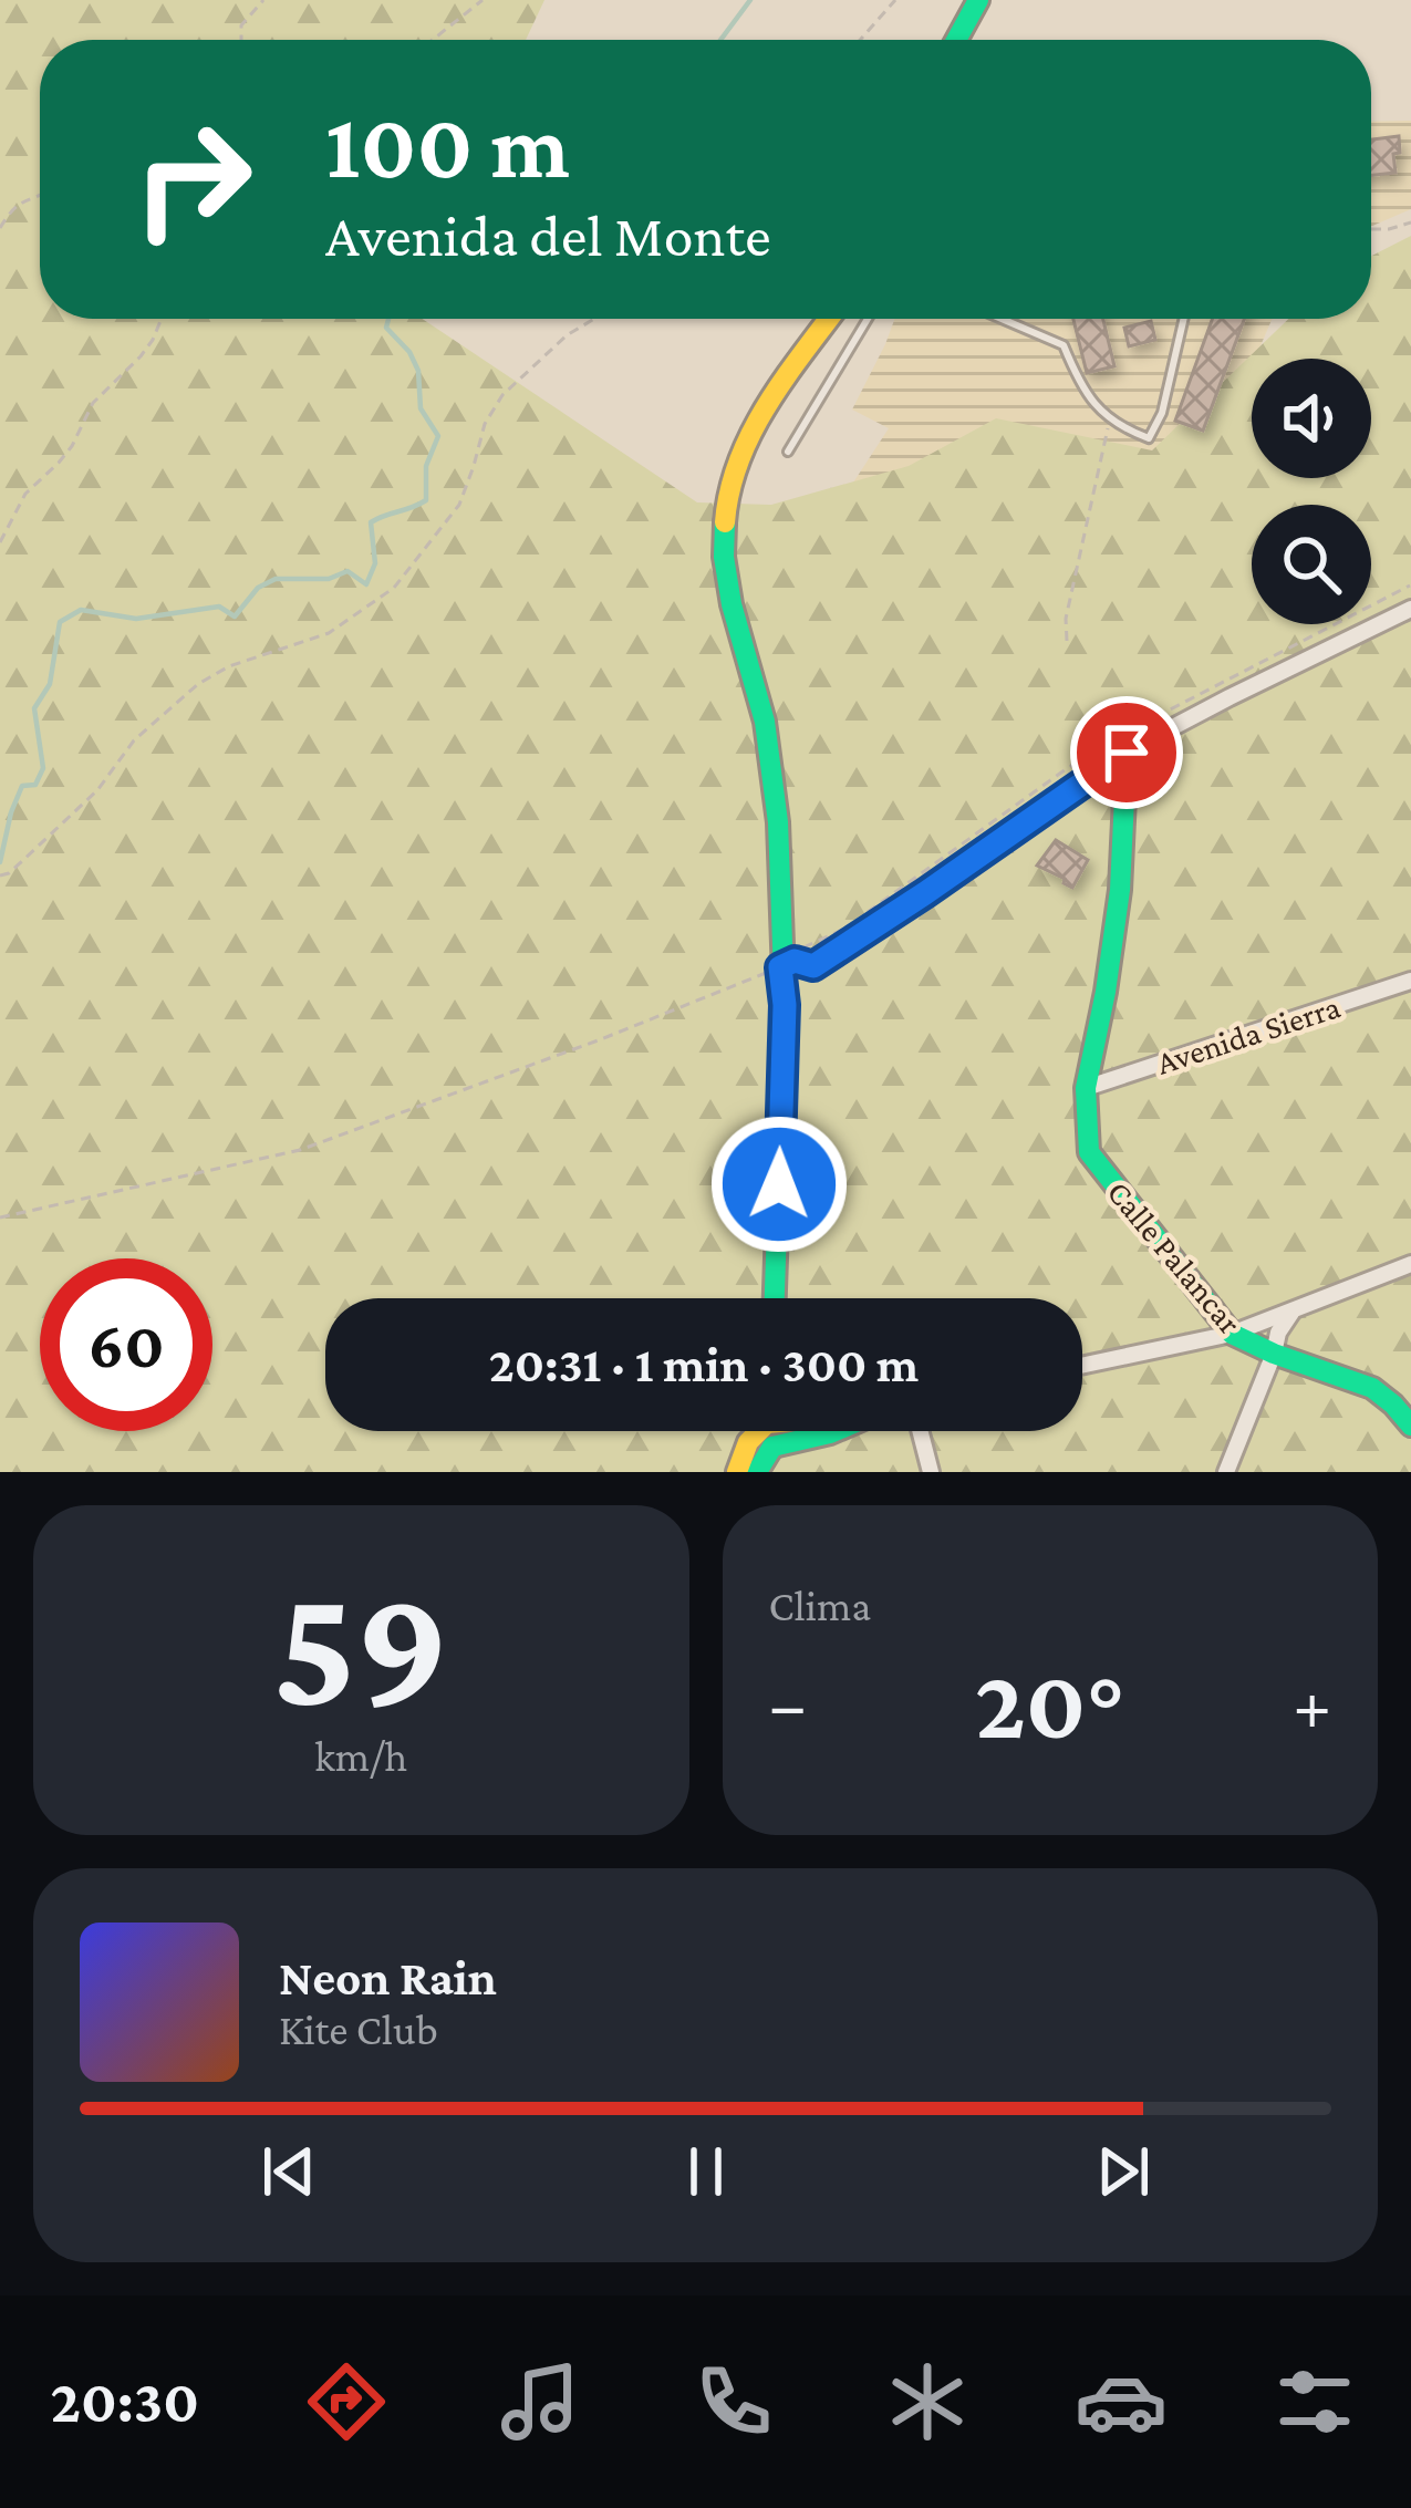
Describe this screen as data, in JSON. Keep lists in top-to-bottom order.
{
  "streets": {
    "main road": ["Calle Palancar"],
    "street": ["Avenida Sierra"]
  },
  "crossings": [
    ["Avenida Sierra", "Calle Palancar"]
  ],
  "page": {
    "turn": ["100 m", "Avenida del Monte"],
    "limit": "60",
    "trip": "20:31 · 1 min · 300 m",
    "tile": [
      ["59", "km/h"],
      "Clima"
    ],
    "heat": ["−", "20°", "+"],
    "song": ["Neon Rain", "Kite Club"],
    "tabs": "20:30"
  }
}
